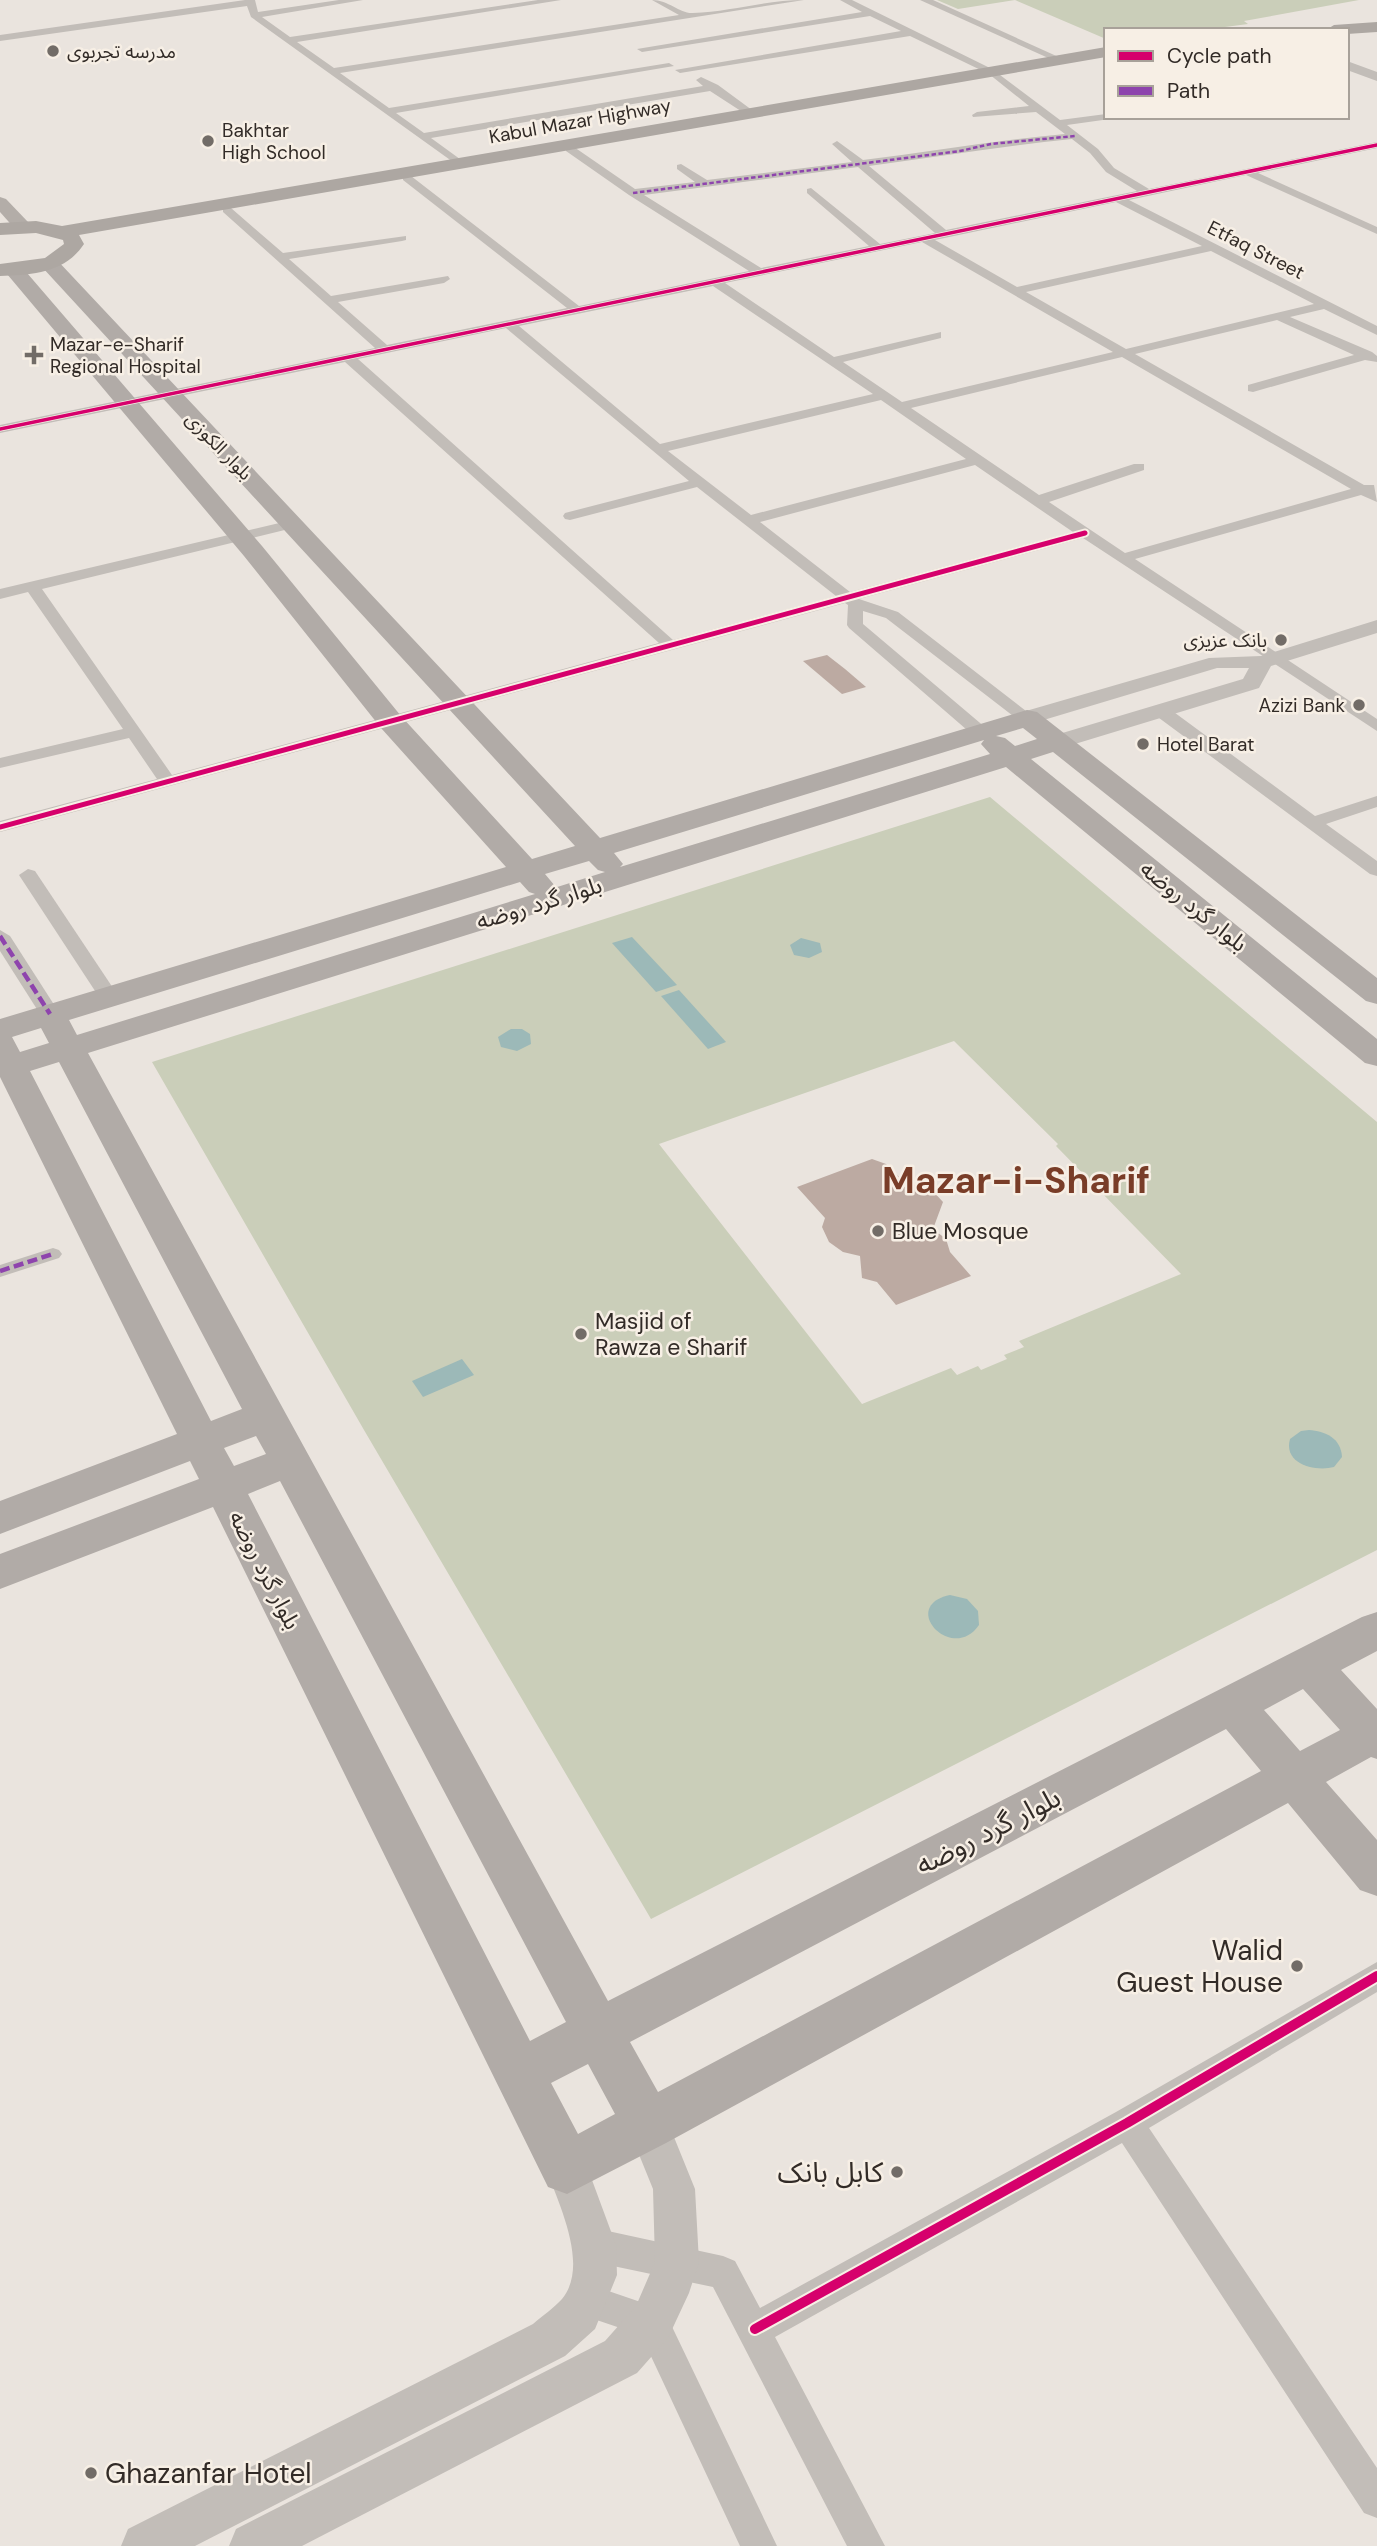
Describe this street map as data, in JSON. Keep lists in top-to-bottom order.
{
  "streets": {
    "highway": ["Kabul Mazar Highway"],
    "main road": ["بلوار الکوزی", "بلوار گرد روضه"],
    "street": ["Etfaq Street"]
  },
  "crossings": [
    ["بلوار الکوزی", "بلوار گرد روضه"]
  ],
  "districts": ["Mazar-i-Sharif"],
  "places": {
    "other": [
      "مدرسه تجربوى",
      "Bakhtar High School",
      "بانک عزیزی",
      "Azizi Bank",
      "Hotel Barat",
      "Blue Mosque",
      "Masjid of Rawza e Sharif",
      "Walid Guest House",
      "کابل بانک",
      "Ghazanfar Hotel"
    ],
    "health": ["Mazar-e-Sharif Regional Hospital"]
  },
  "legend": ["Cycle path", "Path"]
}
